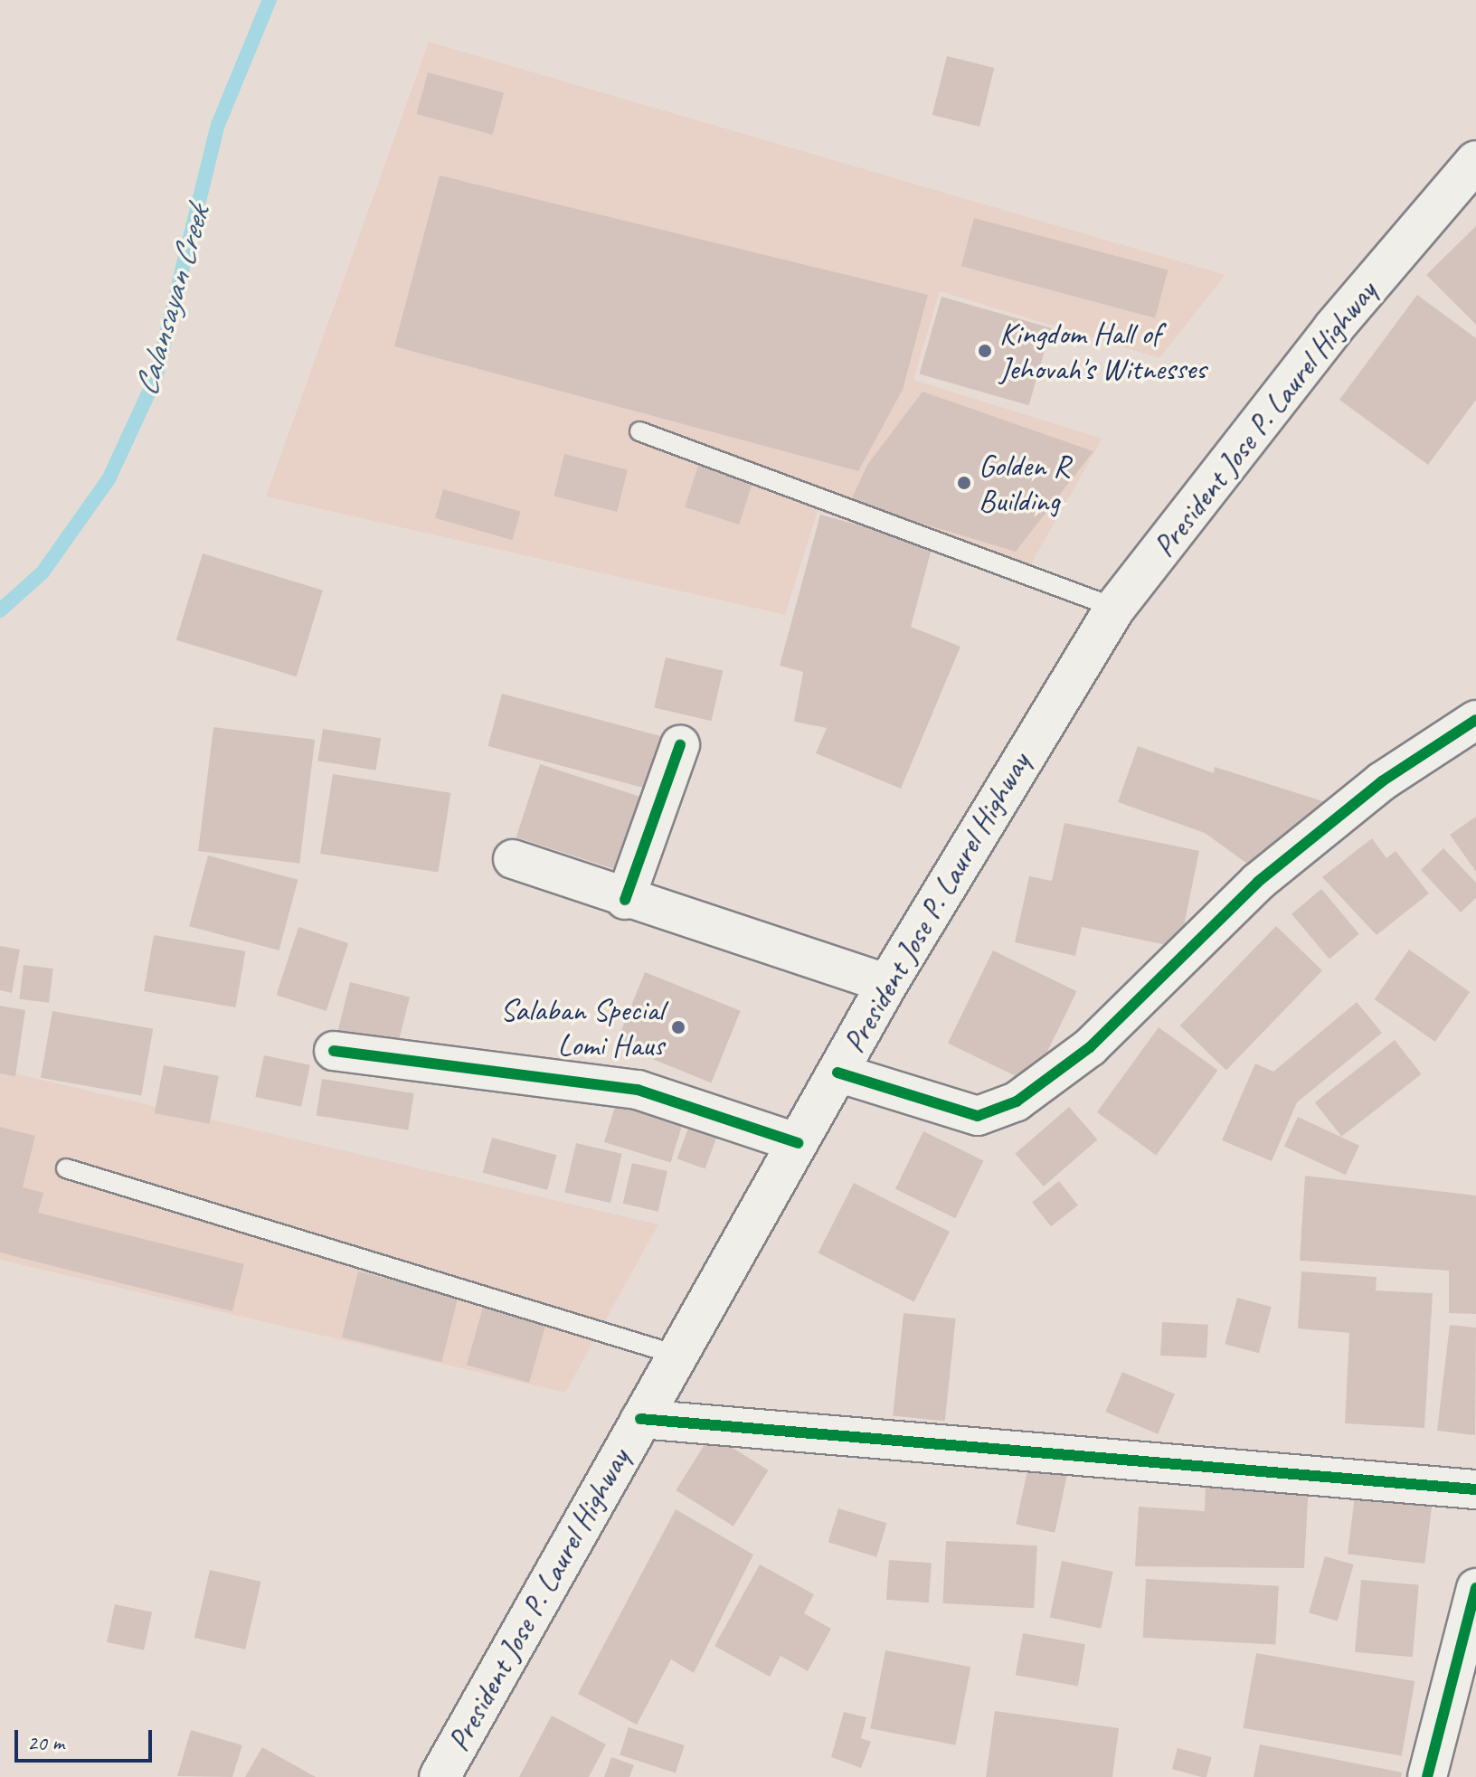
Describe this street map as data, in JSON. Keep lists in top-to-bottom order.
{
  "streets": {
    "highway": ["President Jose P. Laurel Highway"]
  },
  "water": ["Calansayan Creek"],
  "places": ["Kingdom Hall of Jehovah's Witnesses", "Golden R Building", "Salaban Special Lomi Haus"],
  "scale_bar": "20 m"
}
